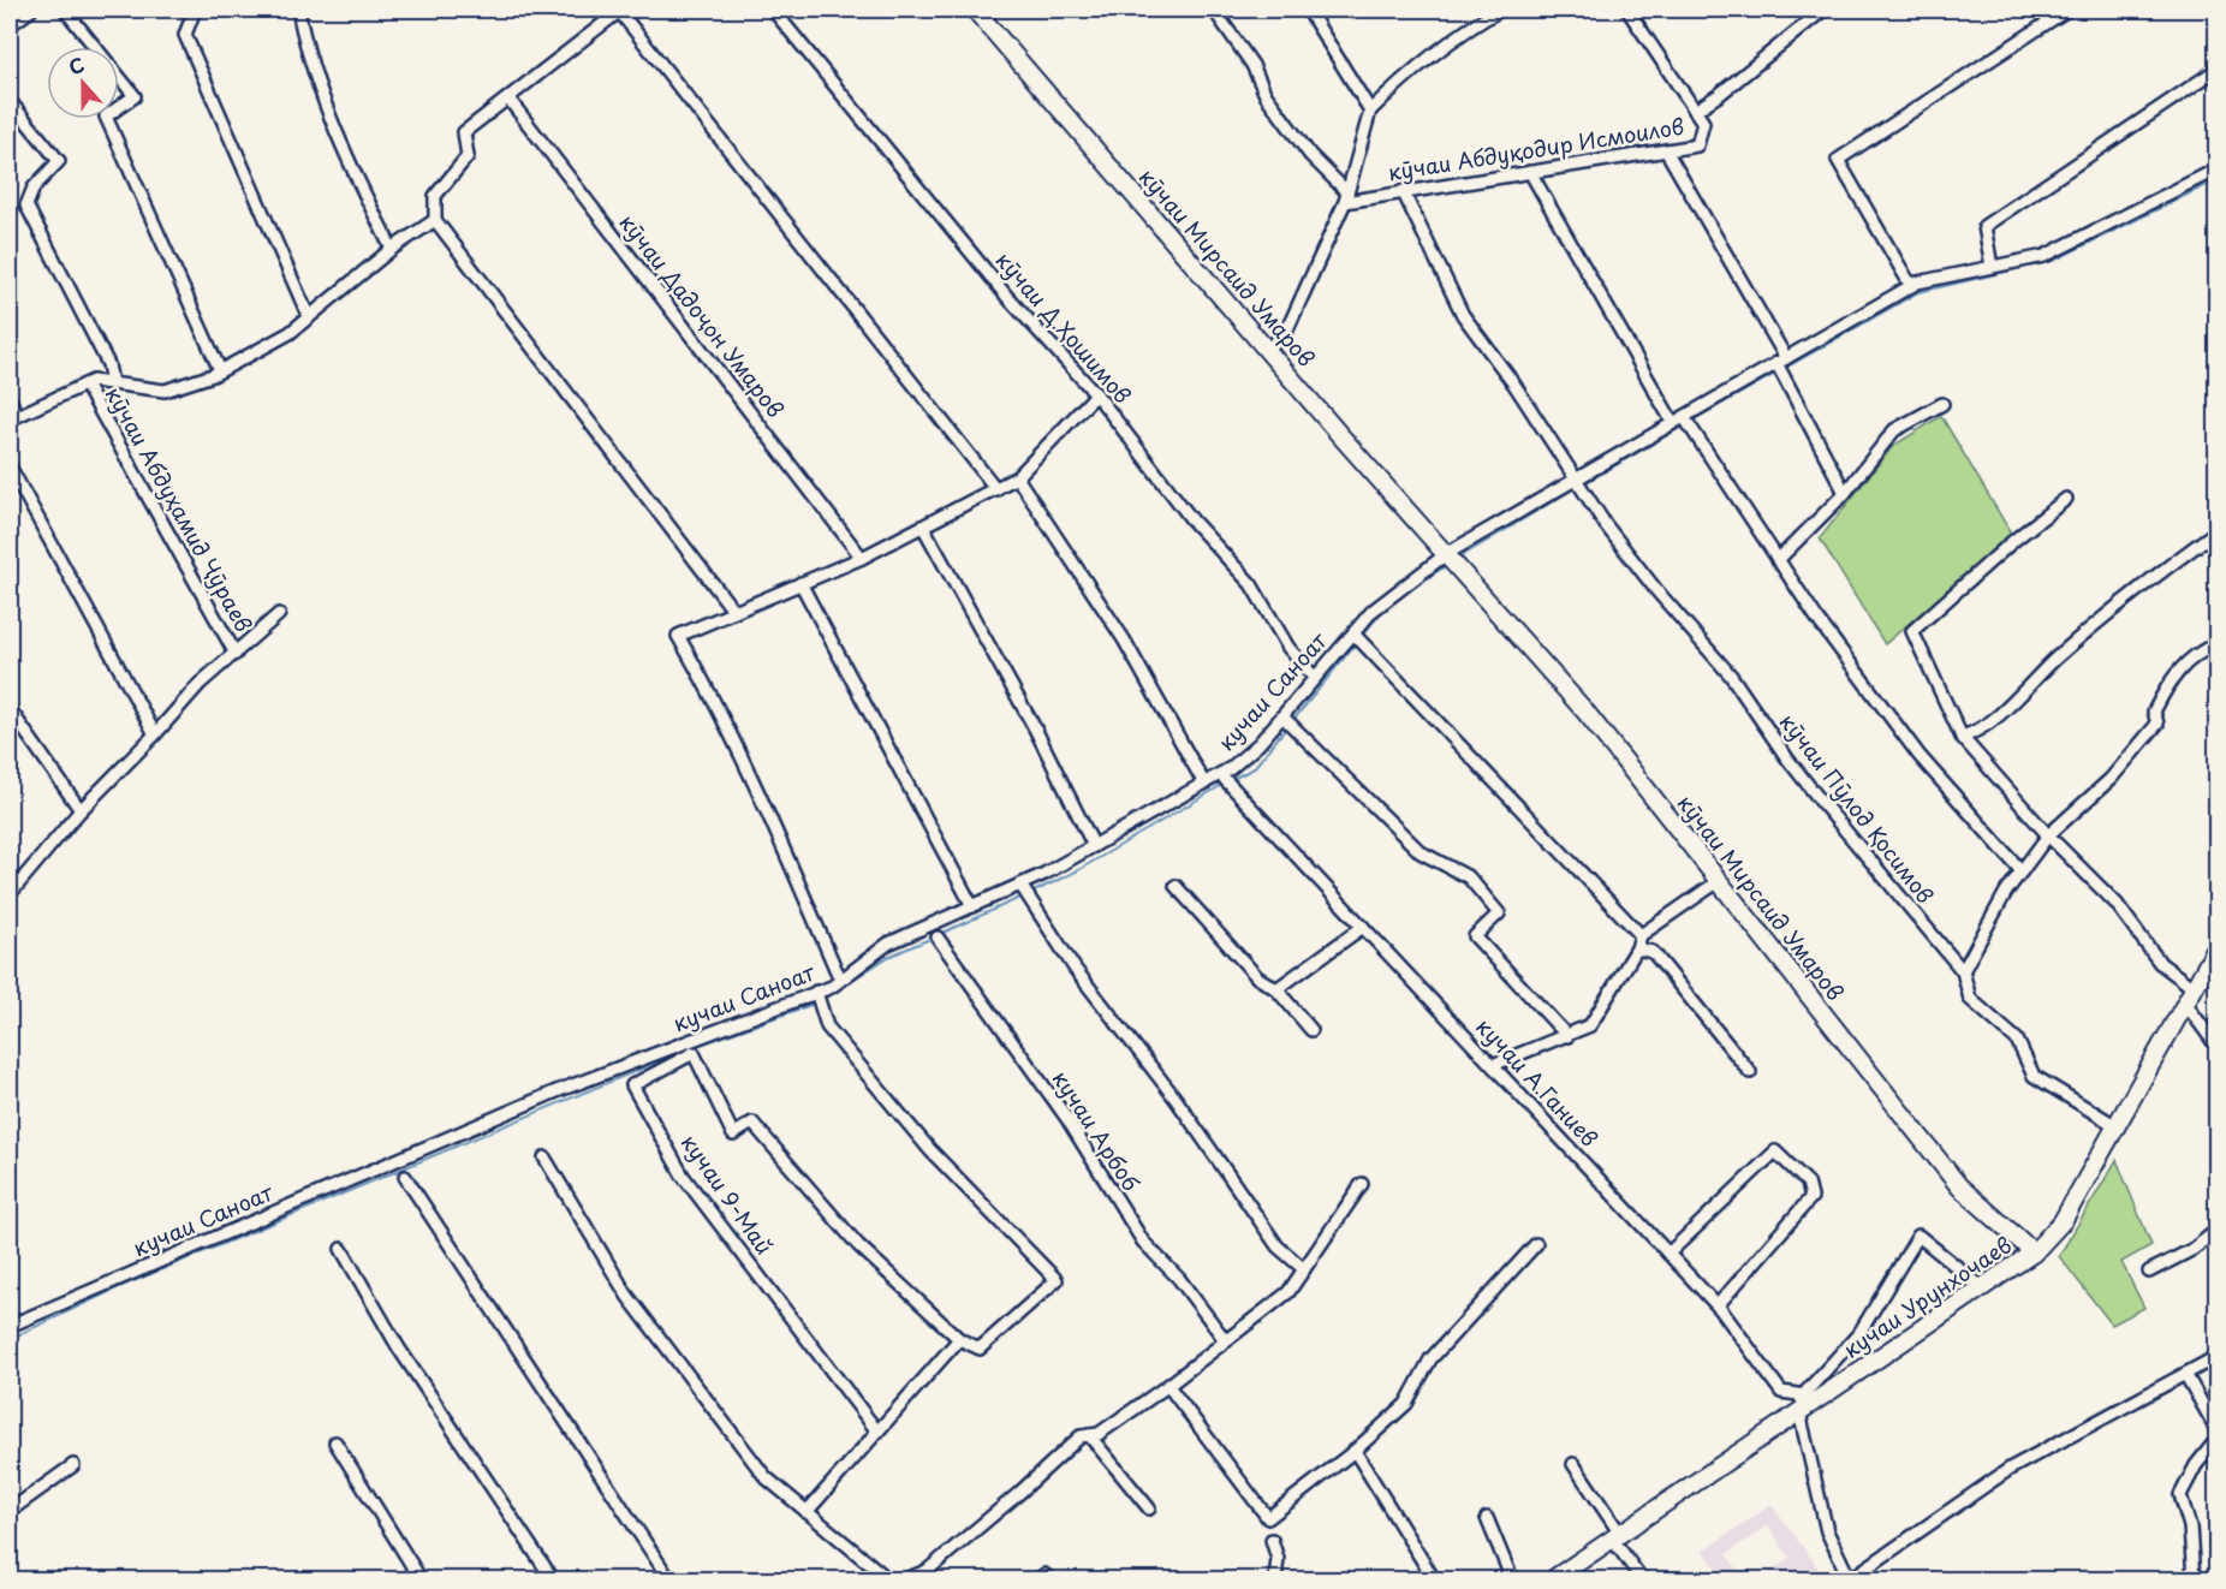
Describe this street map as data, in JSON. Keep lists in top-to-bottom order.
{
  "streets": {
    "street": [
      "кӯчаи Абдуқодир Исмоилов",
      "кӯчаи Мирсаид Умаров",
      "кӯчаи Дадоҷон Умаров",
      "кӯчаи Д.Ҳошимов",
      "кӯчаи Абдуҳамид Ҷӯраев",
      "кучаи Саноат",
      "кӯчаи Пӯлод Қосимов",
      "кучаи А.Ганиев",
      "кучаи Арбоб",
      "кучаи 9-Май",
      "кучаи Урунхочаев"
    ]
  },
  "crossings": [
    ["кӯчаи Абдуқодир Исмоилов", "кӯчаи Мирсаид Умаров"],
    ["кӯчаи Абдуқодир Исмоилов", "кӯчаи Пӯлод Қосимов"],
    ["кӯчаи Мирсаид Умаров", "кучаи Саноат"],
    ["кӯчаи Мирсаид Умаров", "кучаи Урунхочаев"],
    ["кӯчаи Д.Ҳошимов", "кучаи Саноат"],
    ["кучаи Саноат", "кӯчаи Пӯлод Қосимов"],
    ["кучаи Саноат", "кучаи А.Ганиев"],
    ["кӯчаи Пӯлод Қосимов", "кучаи Урунхочаев"],
    ["кучаи А.Ганиев", "кучаи Урунхочаев"]
  ],
  "north": "top"
}
